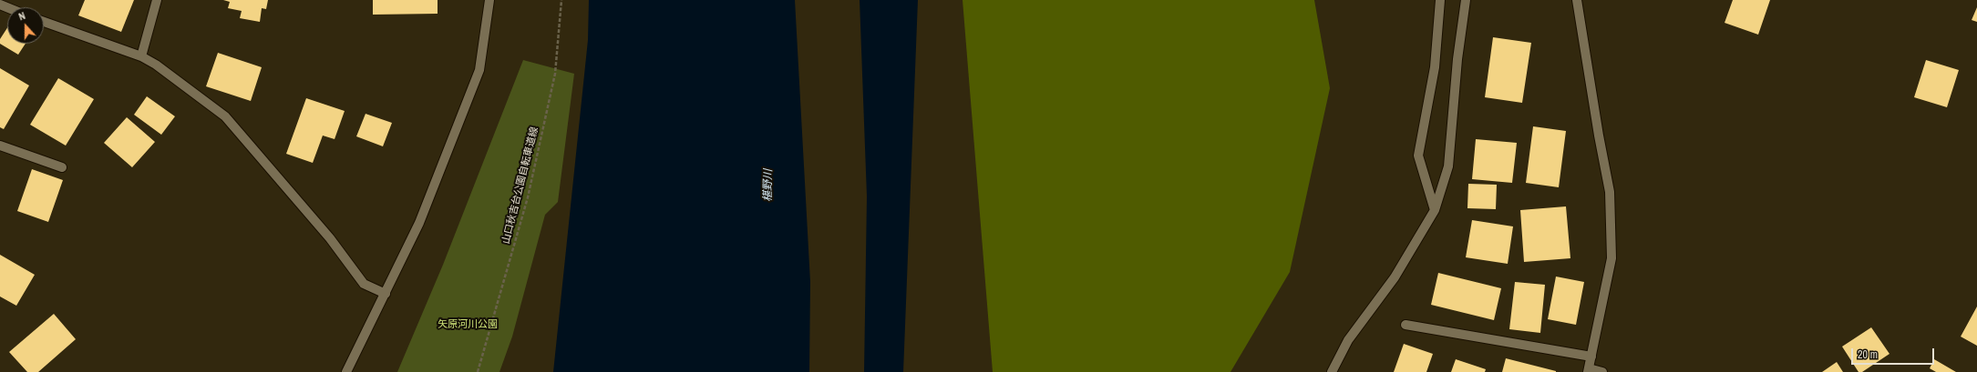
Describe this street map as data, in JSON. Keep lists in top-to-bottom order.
{
  "streets": {
    "path": ["山口秋吉台公園自転車道線"]
  },
  "water": ["椹野川"],
  "parks": ["矢原河川公園"],
  "scale_bar": "20 m",
  "north": "top"
}
